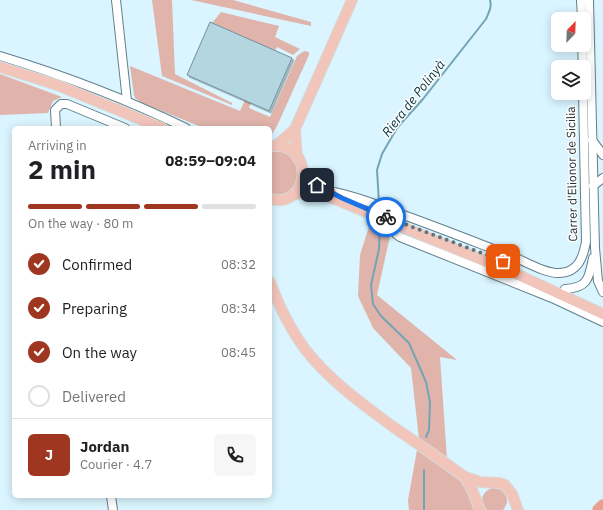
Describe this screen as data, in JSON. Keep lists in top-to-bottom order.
{
  "streets": {
    "street": ["Carrer d'Elionor de Sicilia"]
  },
  "water": ["Riera de Polinyà"],
  "north": "top right",
  "page": {
    "heading": ["2 min", "Arriving in", "08:59–09:04"],
    "panel": ["Jordan", "Courier · 4.7"],
    "bar": "On the way · 80 m",
    "list": [
      ["Confirmed", "08:32"],
      ["Preparing", "08:34"],
      ["On the way", "08:45"],
      "Delivered"
    ],
    "round": "J"
  }
}
